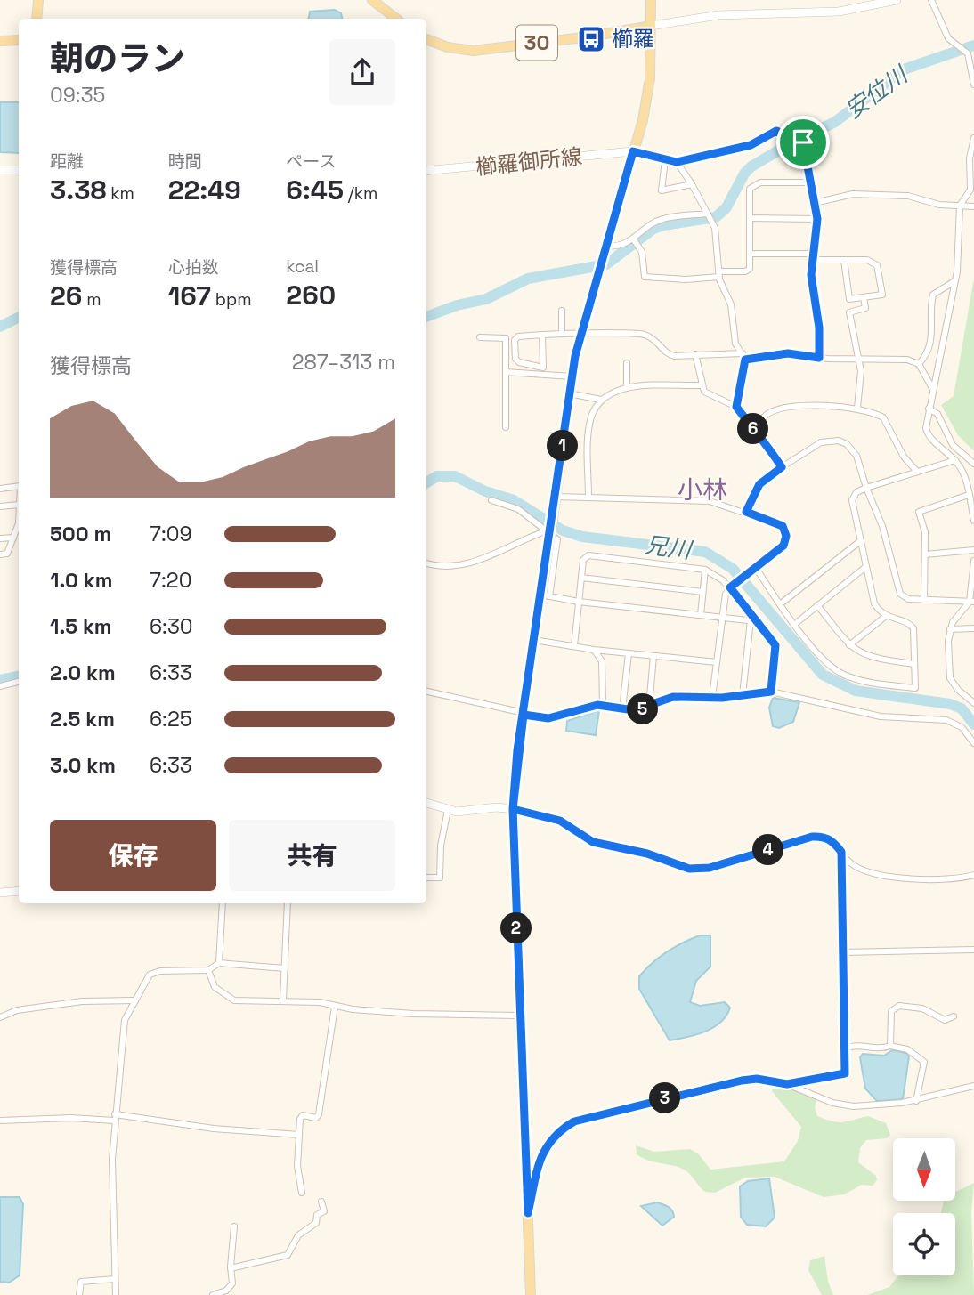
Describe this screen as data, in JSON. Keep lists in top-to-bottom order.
{
  "streets": {
    "main road": ["30", "櫛羅御所線"]
  },
  "districts": ["小林"],
  "water": ["安位川", "兄川"],
  "places": {
    "bus stop": ["櫛羅"]
  },
  "north": "bottom",
  "page": {
    "heading": ["朝のラン", "09:35"],
    "stats": [
      ["距離", "3.38 km"],
      ["時間", "22:49"],
      ["ペース", "6:45 /km"],
      ["獲得標高", "26 m"],
      ["心拍数", "167 bpm"],
      ["kcal", "260"]
    ],
    "chart": ["獲得標高", "287–313 m"],
    "pins": [
      "6",
      "1",
      "5",
      "4",
      "2",
      "3"
    ],
    "list": [
      {
        "name": "500 m",
        "note": "7:09"
      },
      {
        "name": "1.0 km",
        "note": "7:20"
      },
      {
        "name": "1.5 km",
        "note": "6:30"
      },
      {
        "name": "2.0 km",
        "note": "6:33"
      },
      {
        "name": "2.5 km",
        "note": "6:25"
      },
      {
        "name": "3.0 km",
        "note": "6:33"
      }
    ],
    "buttons": ["保存", "共有"]
  }
}
